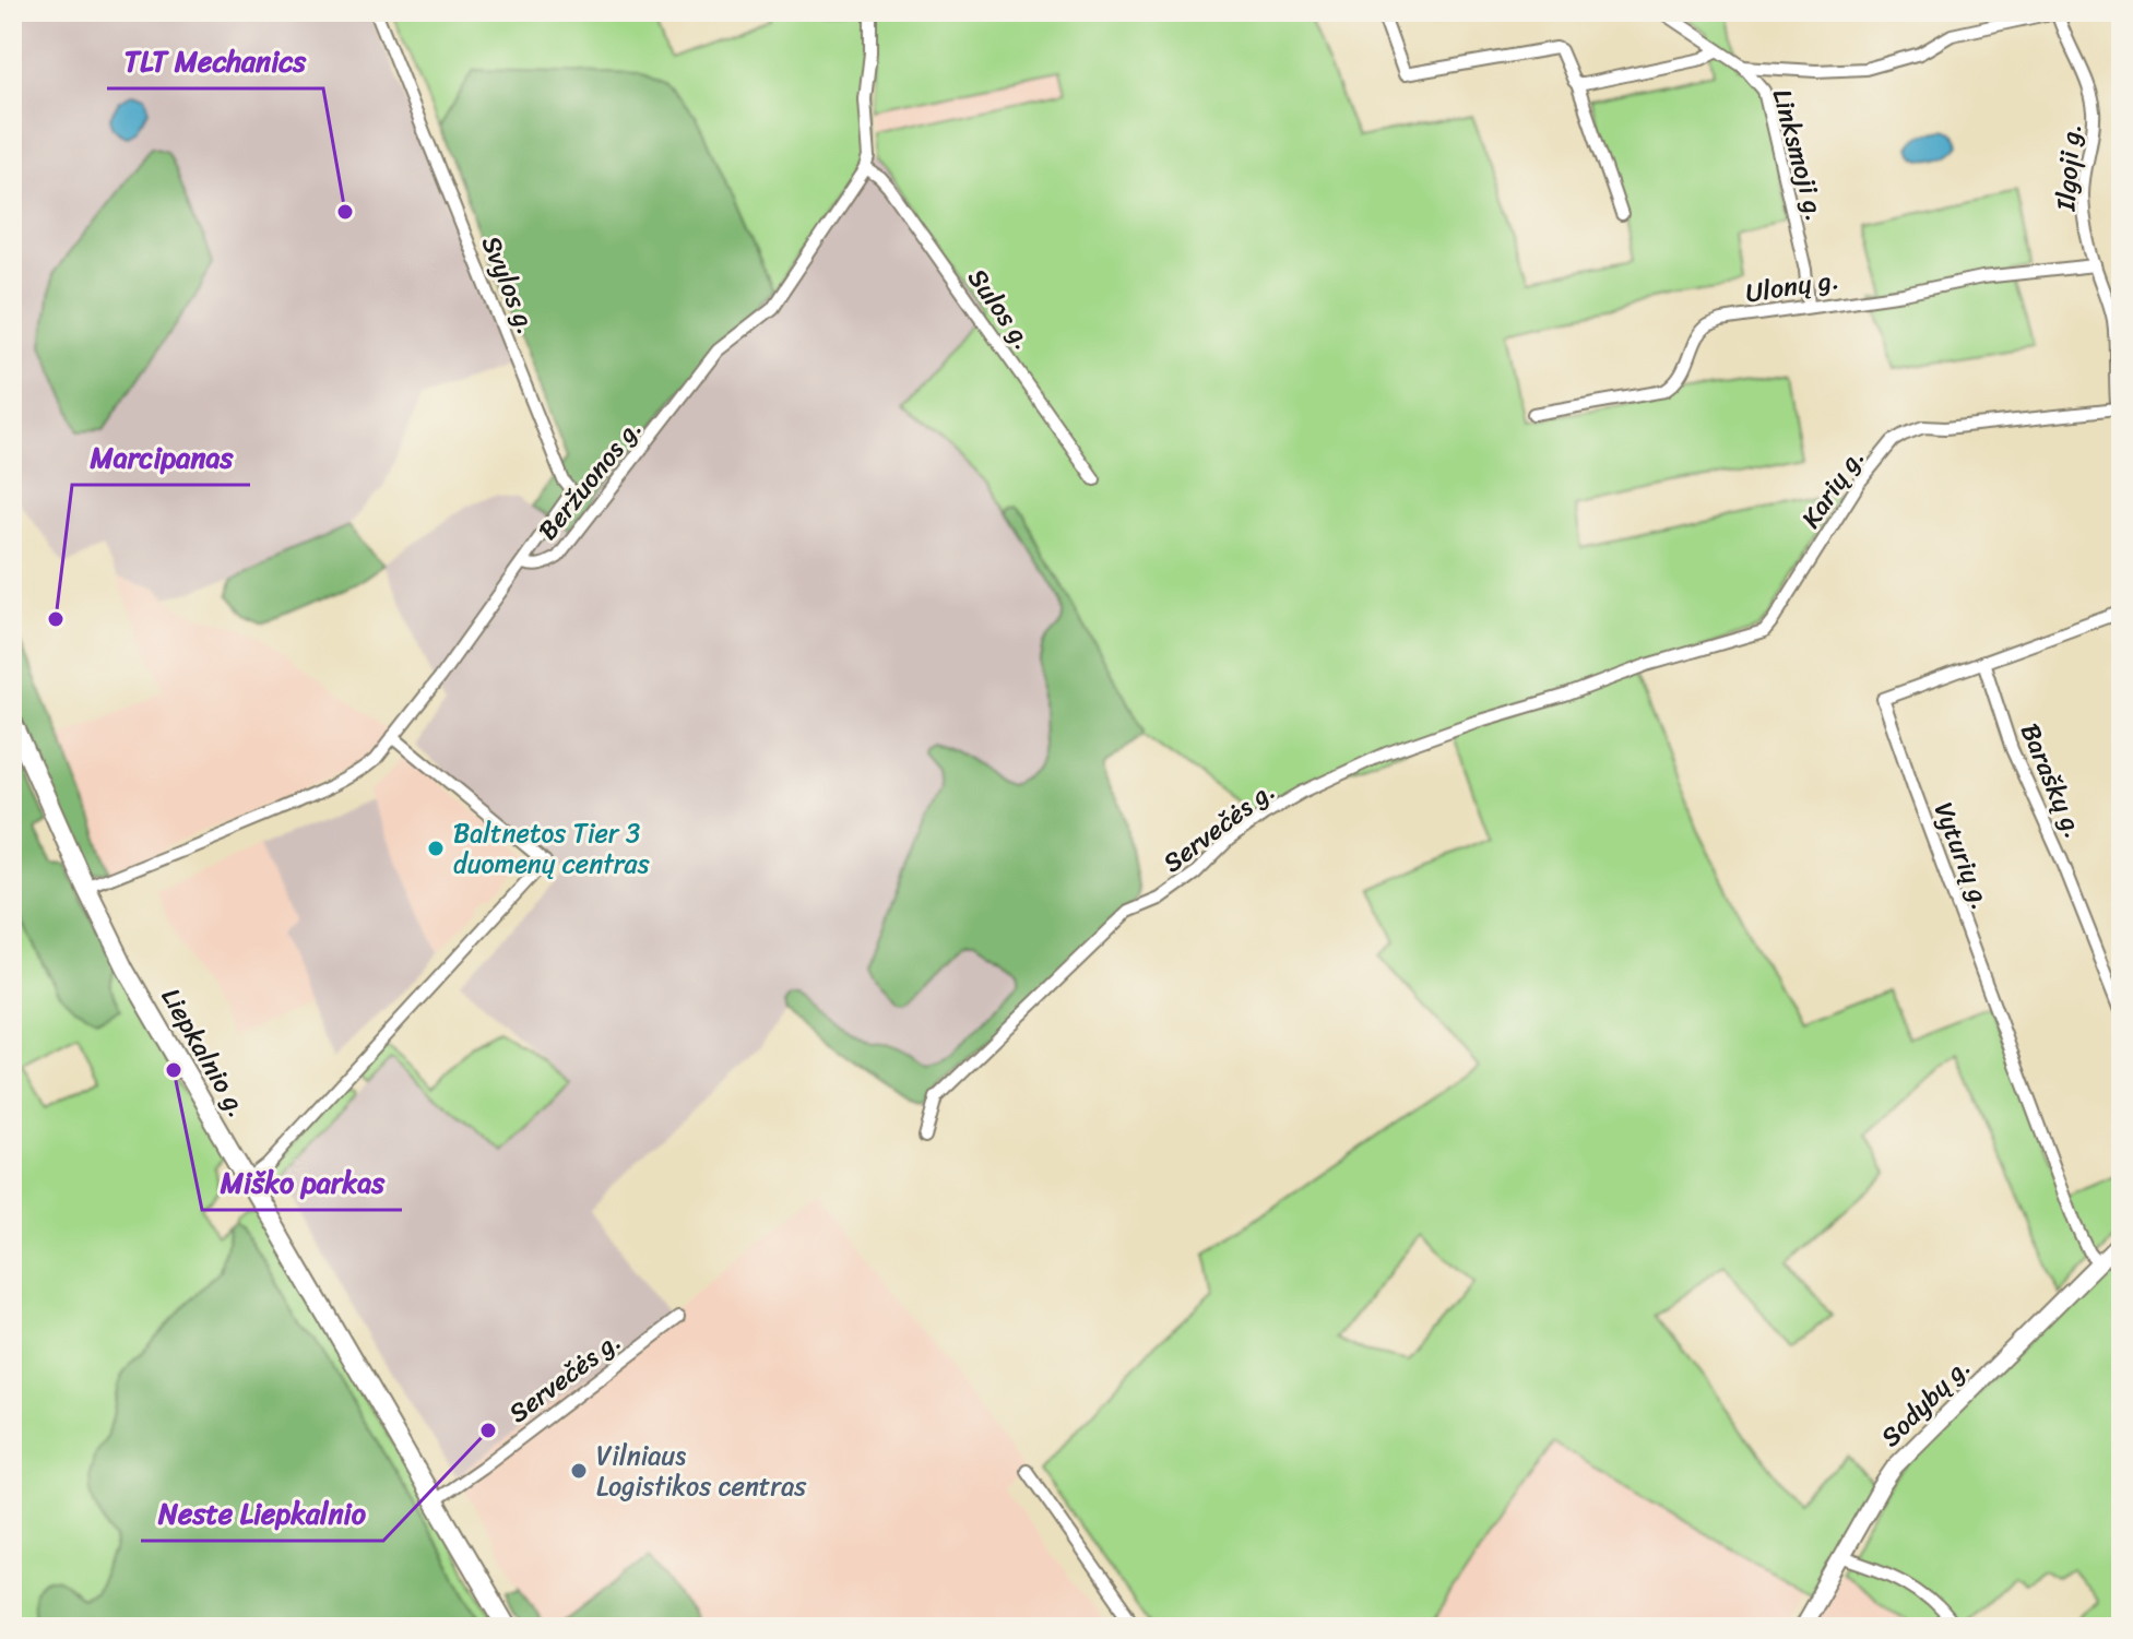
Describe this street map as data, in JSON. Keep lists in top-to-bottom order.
{
  "streets": {
    "highway": ["Liepkalnio g."],
    "main road": ["Sodybų g."],
    "street": [
      "Linksmoji g.",
      "Ilgoji g.",
      "Svylos g.",
      "Ulonų g.",
      "Sulos g.",
      "Beržuonos g.",
      "Karių g.",
      "Baraškų g.",
      "Servečės g.",
      "Vyturių g."
    ]
  },
  "crossings": [
    ["Linksmoji g.", "Ulonų g."],
    ["Ilgoji g.", "Ulonų g."],
    ["Ilgoji g.", "Karių g."],
    ["Svylos g.", "Beržuonos g."],
    ["Sulos g.", "Beržuonos g."],
    ["Beržuonos g.", "Liepkalnio g."],
    ["Karių g.", "Servečės g."],
    ["Baraškų g.", "Vyturių g."],
    ["Servečės g.", "Liepkalnio g."],
    ["Vyturių g.", "Sodybų g."]
  ],
  "places": [
    "TLT Mechanics",
    "Marcipanas",
    "Baltnetos Tier 3 duomenų centras",
    "Miško parkas",
    "Neste Liepkalnio",
    "Vilniaus Logistikos centras"
  ]
}
